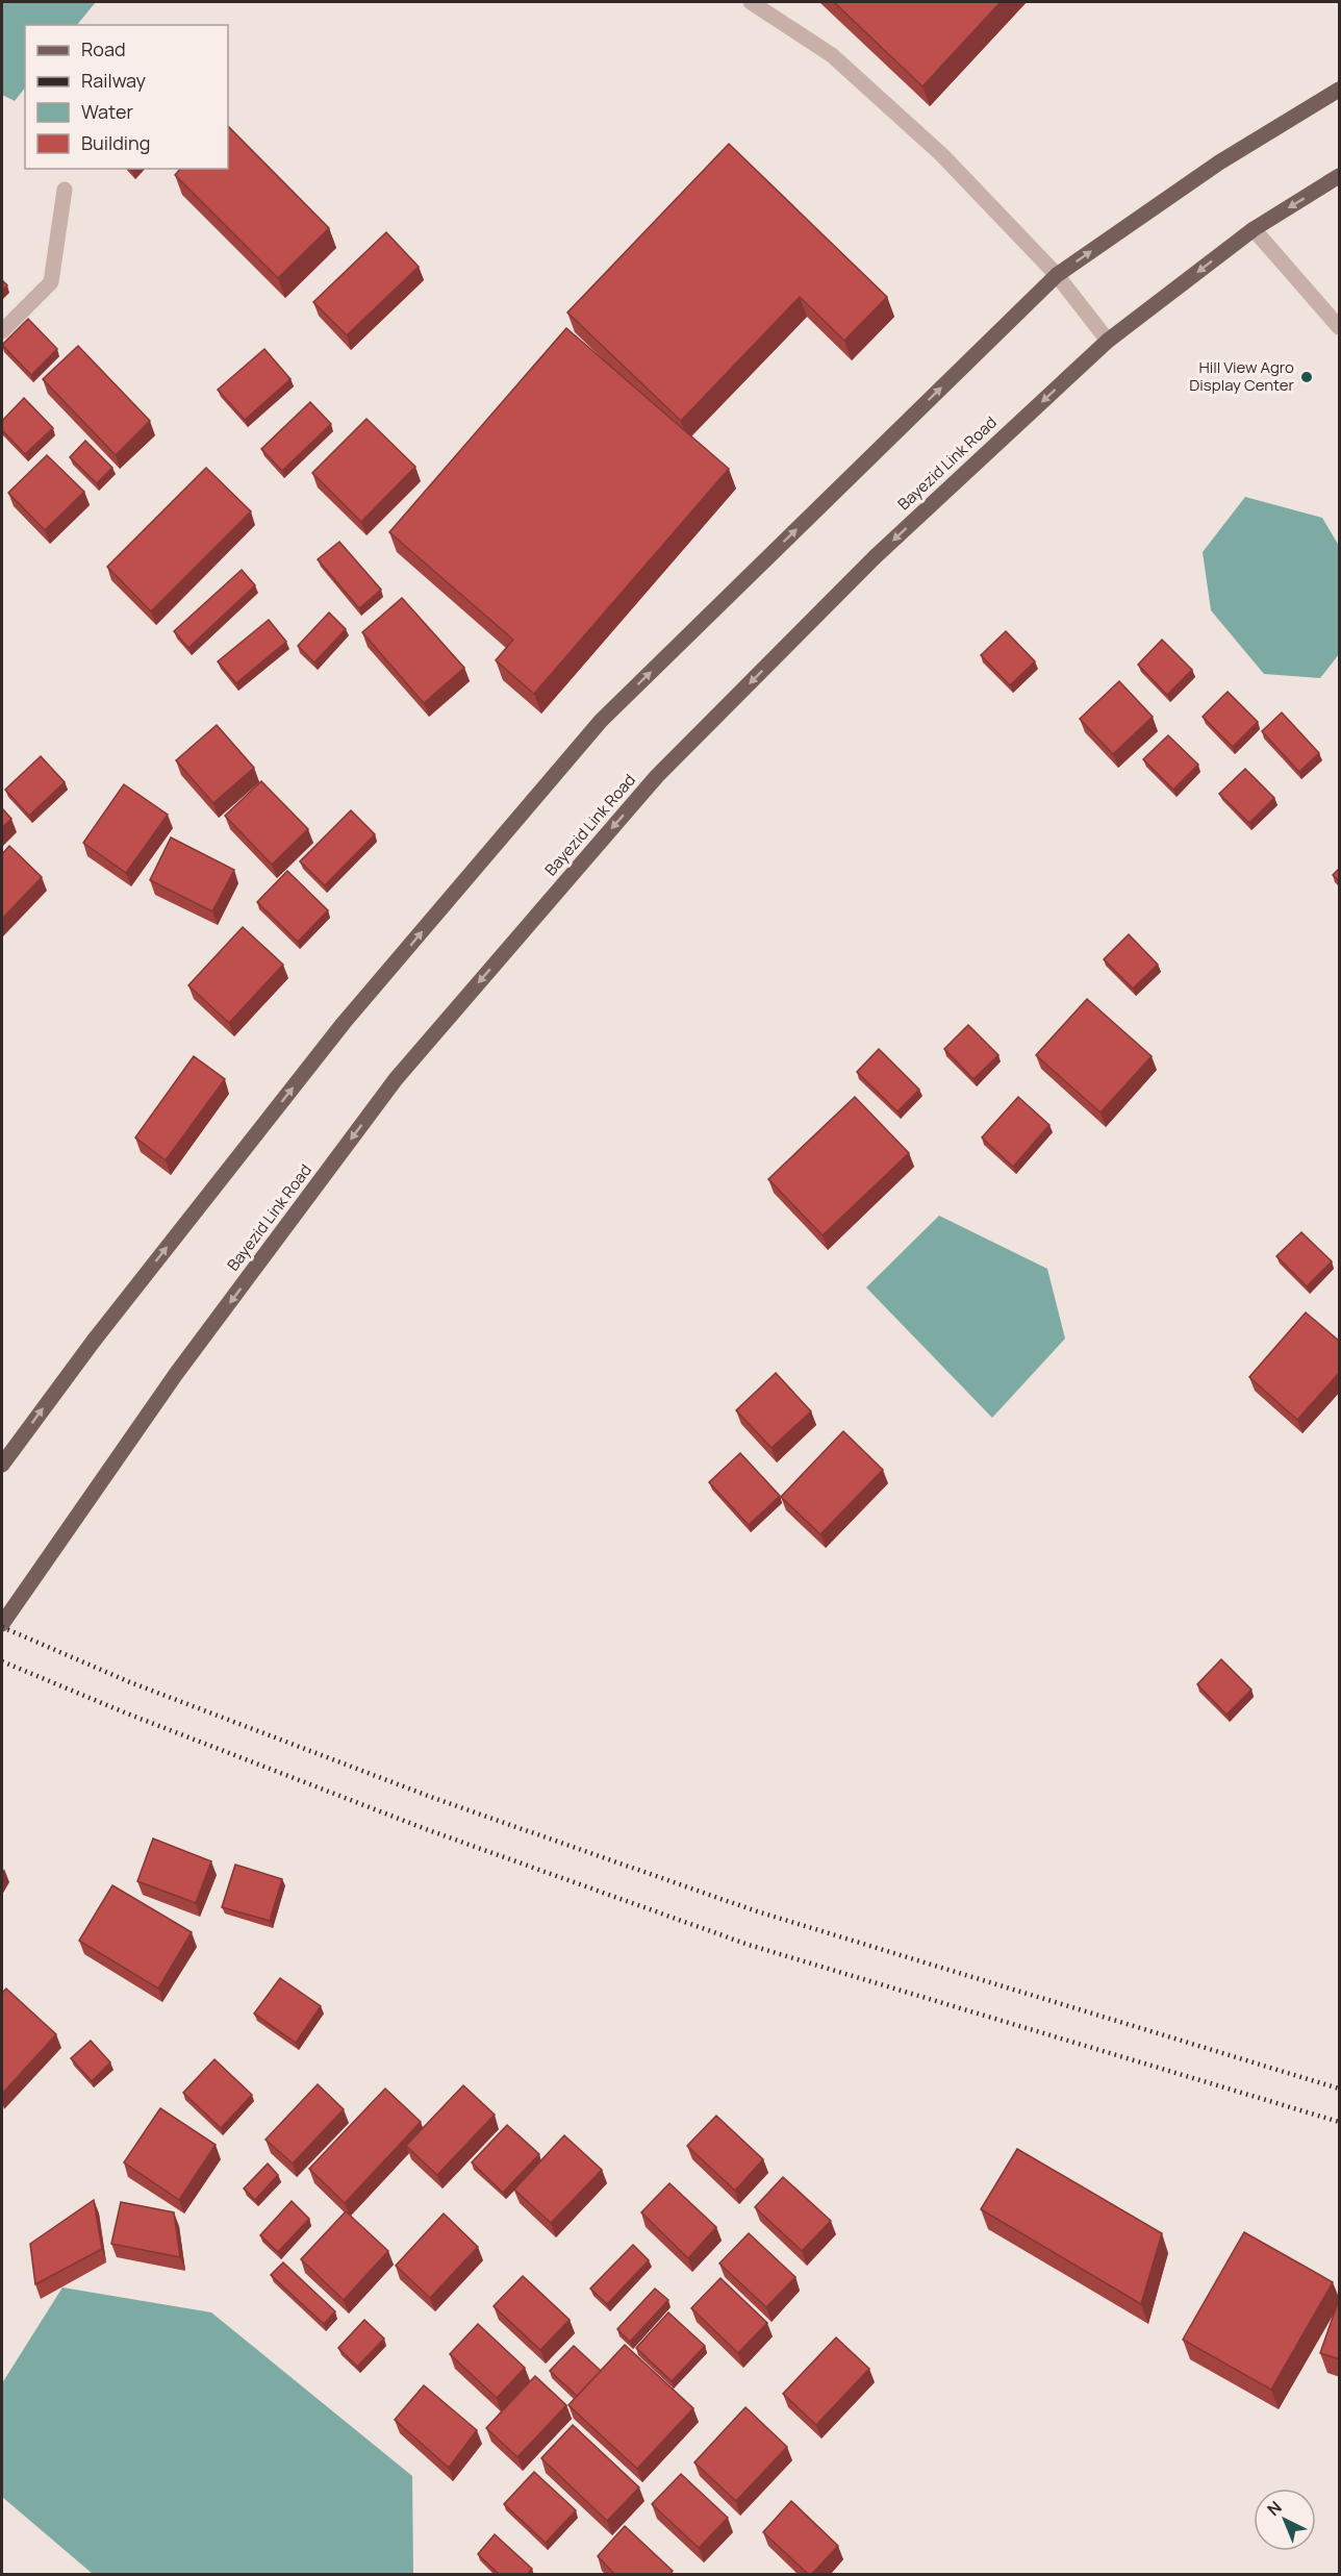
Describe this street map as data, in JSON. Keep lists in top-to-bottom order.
{
  "streets": {
    "main road": ["Bayezid Link Road"]
  },
  "places": ["Hill View Agro Display Center"],
  "legend": [
    "Road",
    "Railway",
    "Water",
    "Building"
  ],
  "north": "top left"
}
